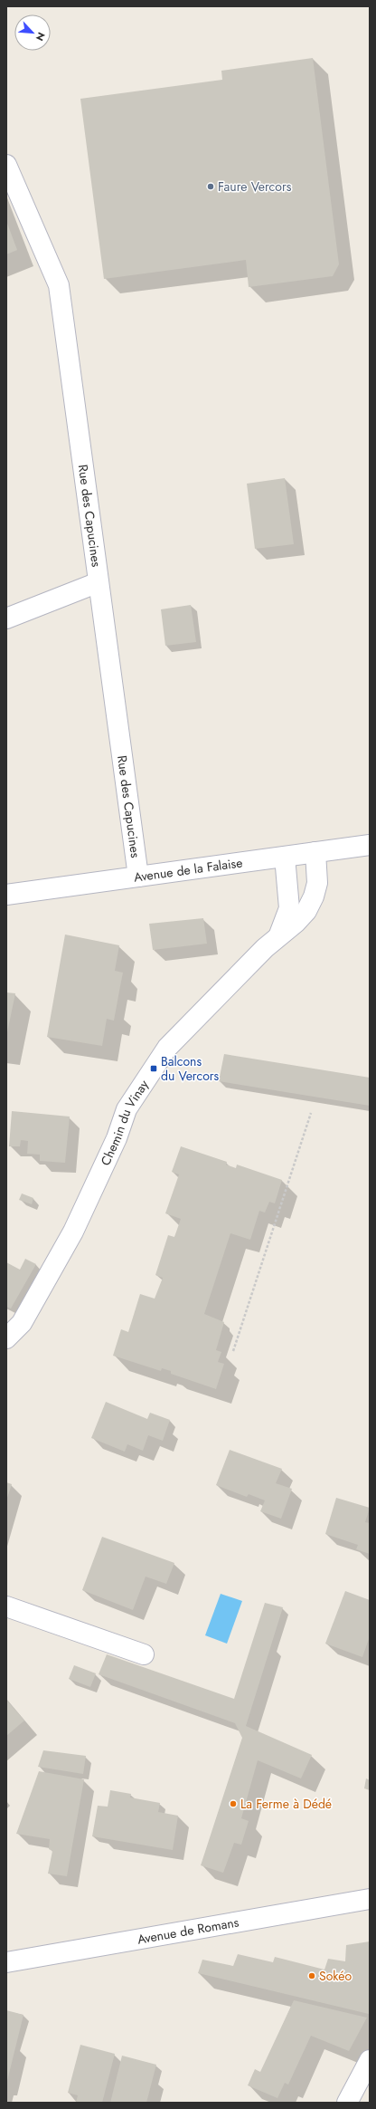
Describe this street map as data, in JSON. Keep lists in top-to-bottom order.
{
  "streets": {
    "street": [
      "Rue des Capucines",
      "Avenue de la Falaise",
      "Chemin du Vinay",
      "Avenue de Romans"
    ]
  },
  "crossings": [
    ["Rue des Capucines", "Avenue de la Falaise"],
    ["Avenue de la Falaise", "Chemin du Vinay"]
  ],
  "places": {
    "other": ["Faure Vercors", "La Ferme à Dédé", "Sokéo"],
    "transit": ["Balcons du Vercors"]
  },
  "north": "bottom right"
}
